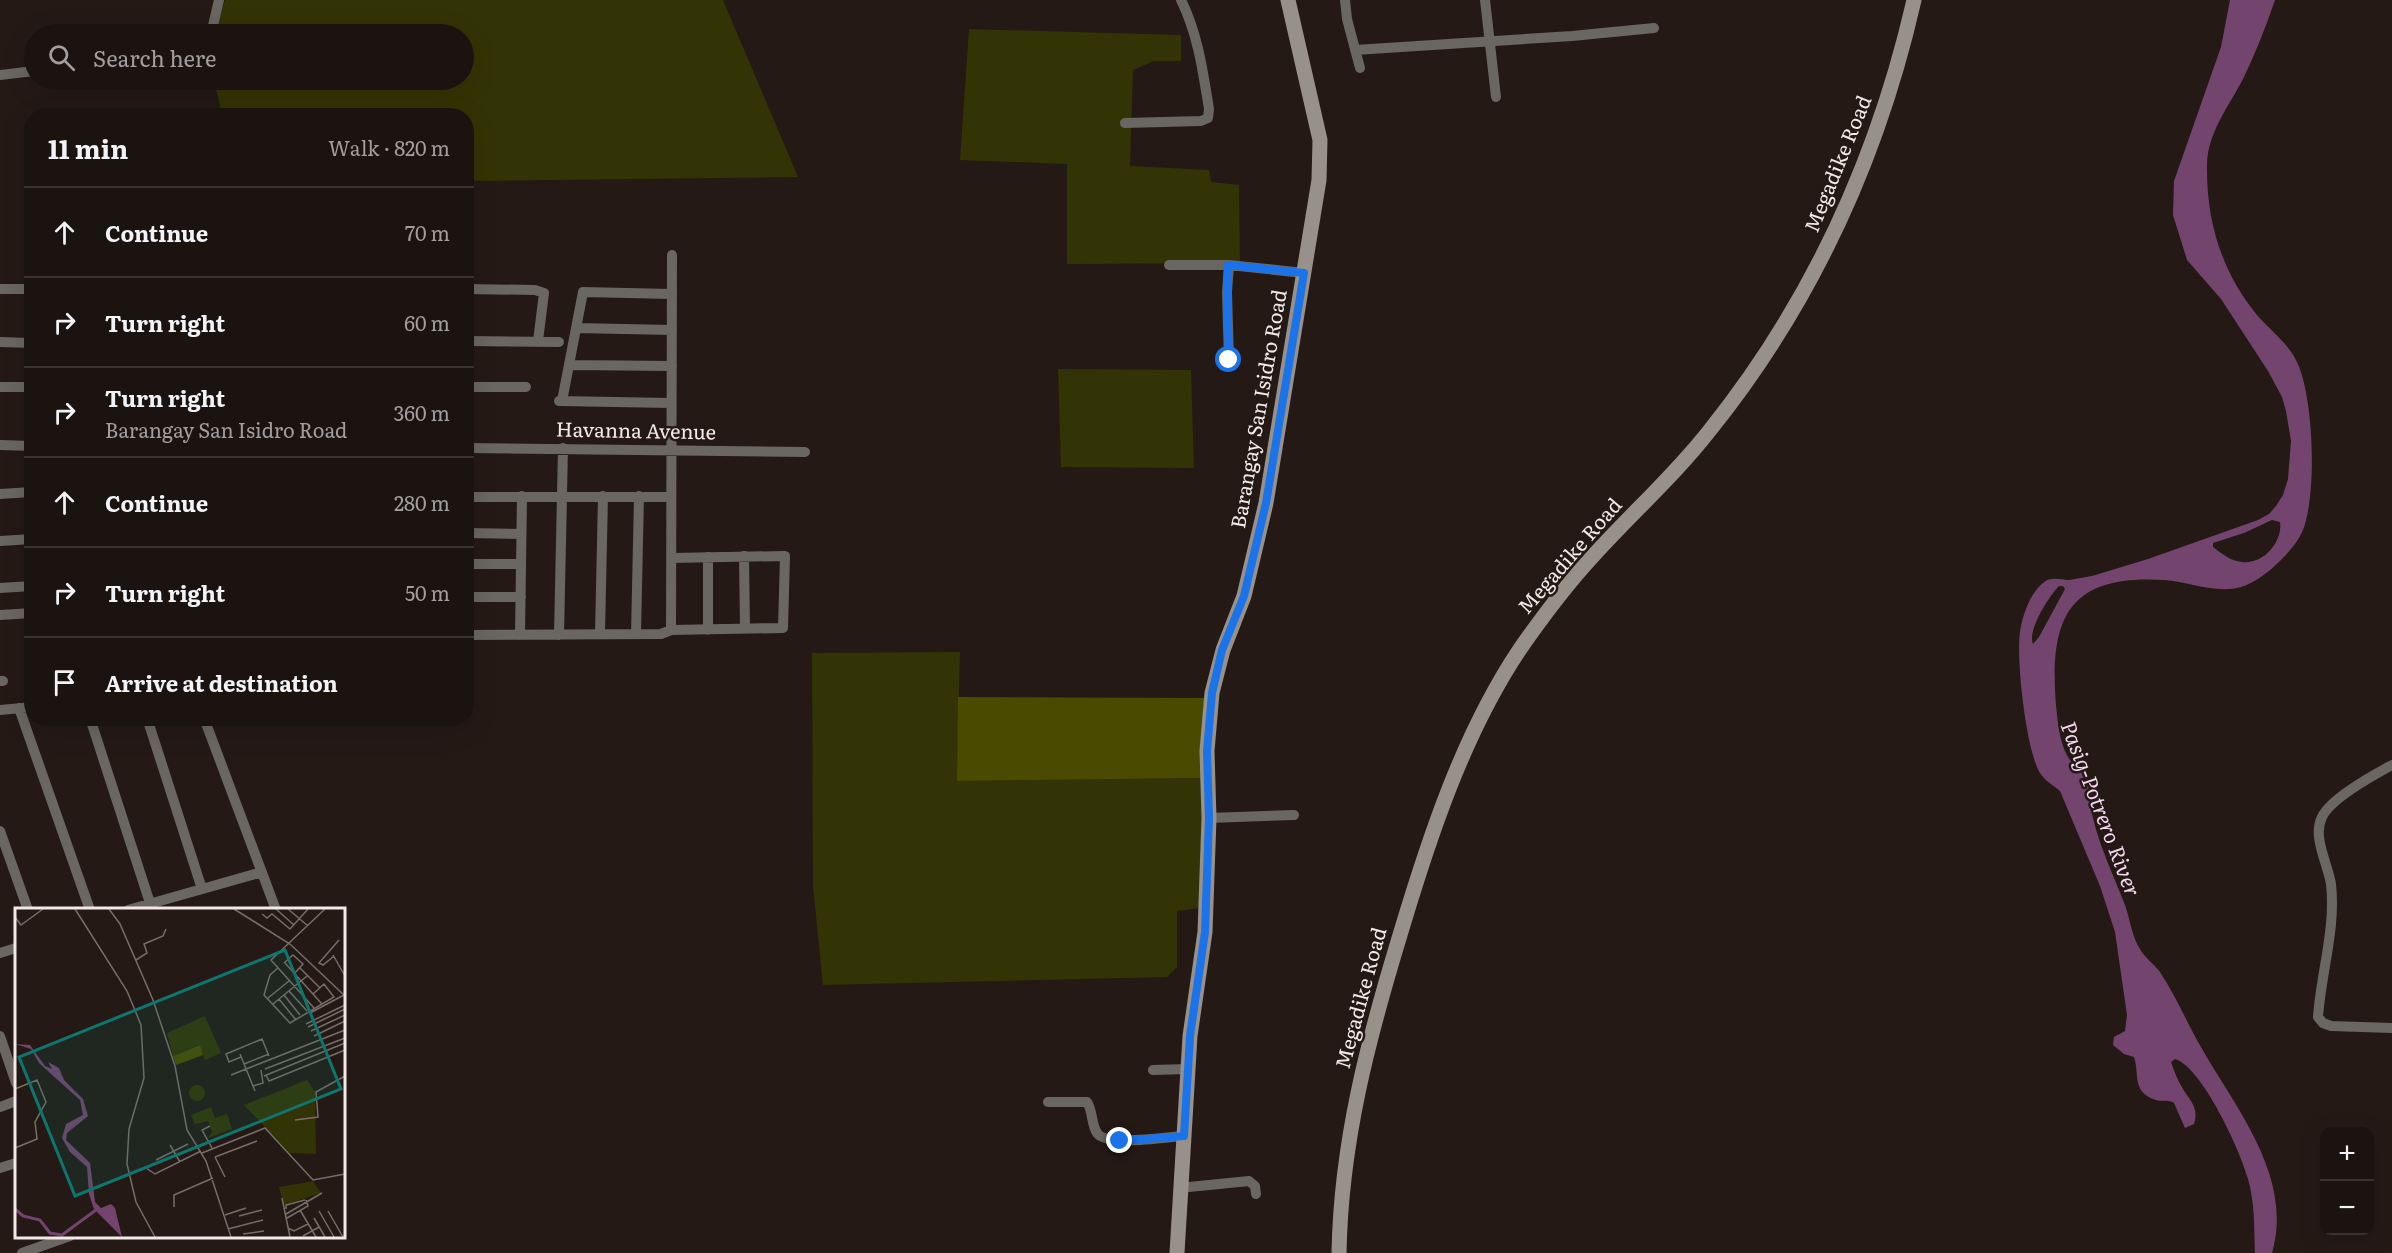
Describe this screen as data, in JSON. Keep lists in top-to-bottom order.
{
  "streets": {
    "main road": ["Megadike Road", "Barangay San Isidro Road"],
    "street": ["Havanna Avenue"]
  },
  "water": ["Pasig-Potrero River"],
  "page": {
    "search": "Search here",
    "heading": ["11 min", "Walk · 820 m"],
    "list": [
      ["Continue", "70 m"],
      ["Turn right", "60 m"],
      ["Turn right", "Barangay San Isidro Road", "360 m"],
      ["Continue", "280 m"],
      ["Turn right", "50 m"],
      "Arrive at destination"
    ],
    "map_buttons": ["+", "−"]
  }
}
